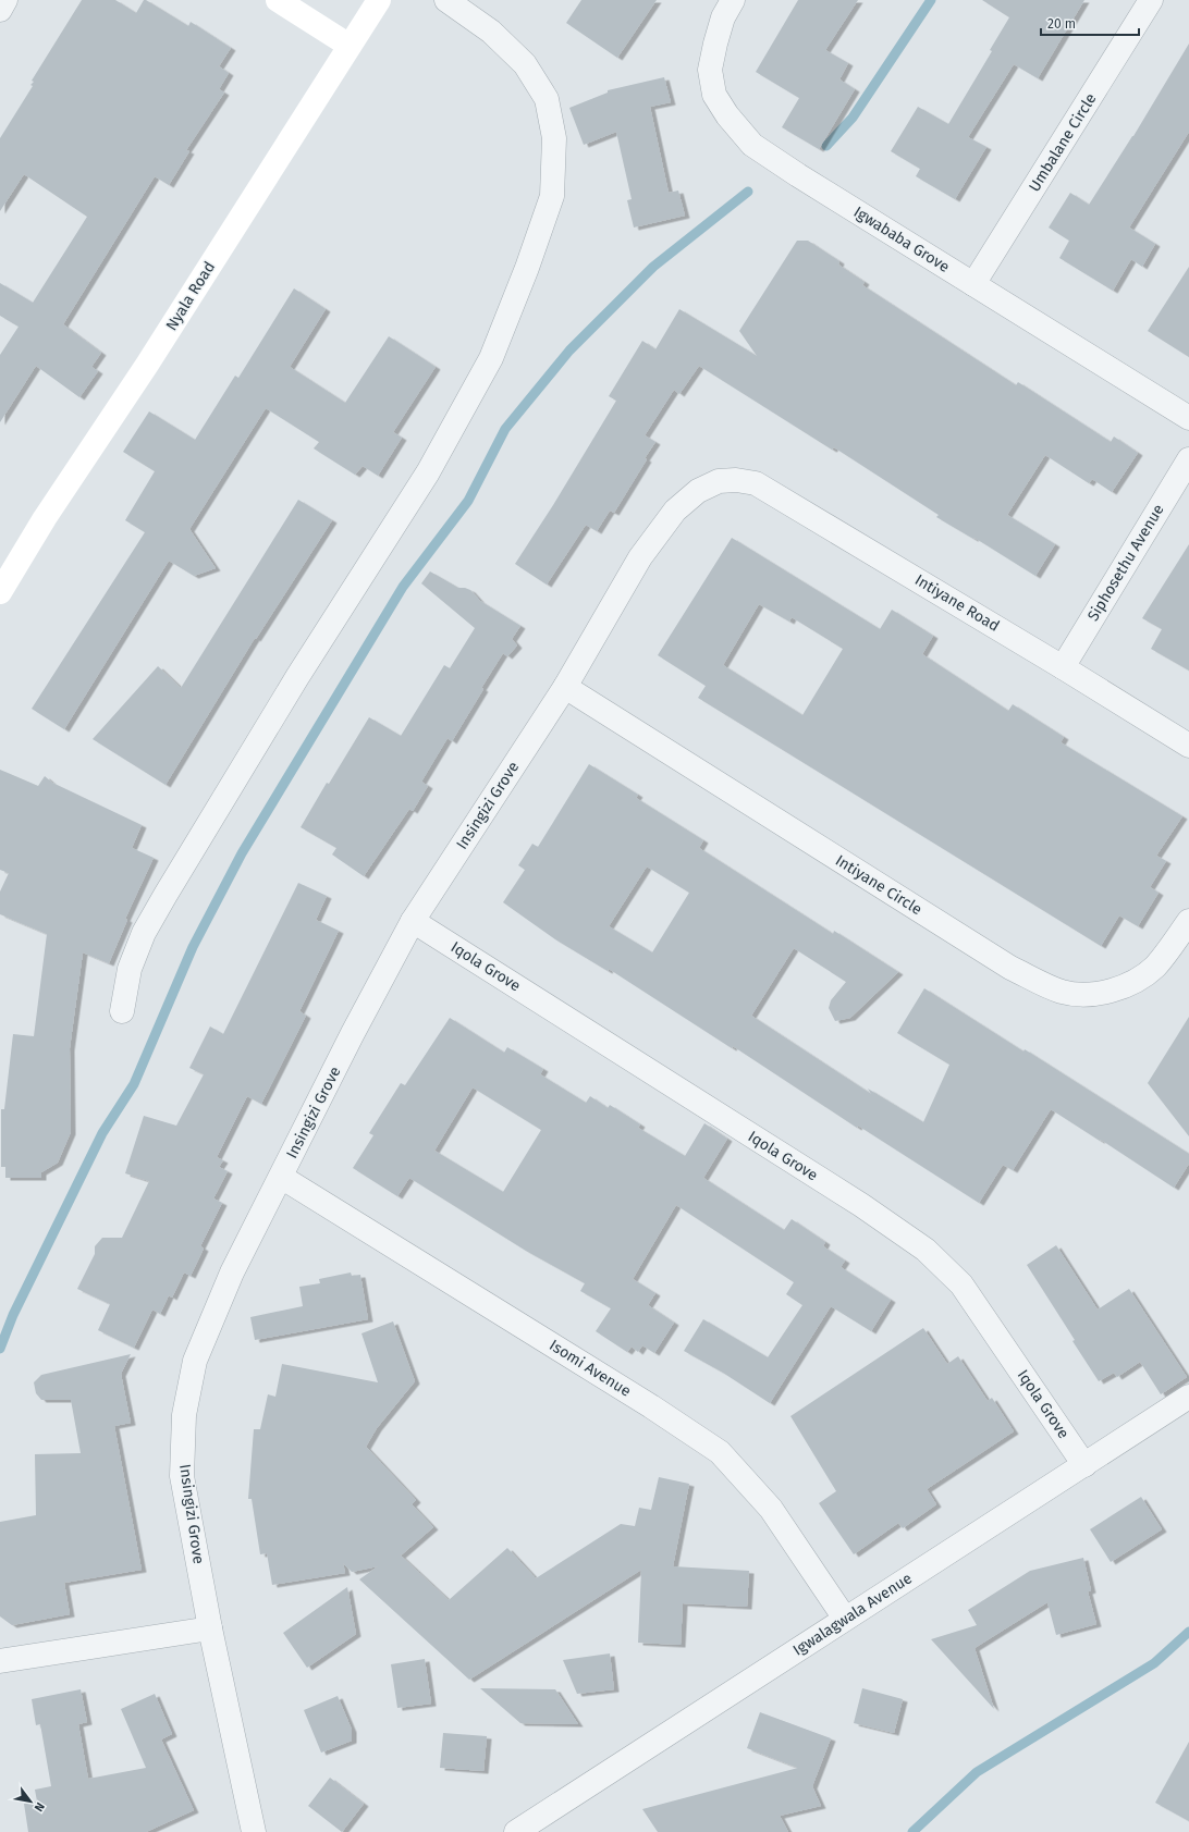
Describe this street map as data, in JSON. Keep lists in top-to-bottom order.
{
  "streets": {
    "street": [
      "Umbalane Circle",
      "Igwababa Grove",
      "Nyala Road",
      "Siphosethu Avenue",
      "Intiyane Road",
      "Insingizi Grove",
      "Intiyane Circle",
      "Iqola Grove",
      "Isomi Avenue",
      "Igwalagwala Avenue"
    ]
  },
  "crossings": [
    ["Umbalane Circle", "Igwababa Grove"],
    ["Siphosethu Avenue", "Intiyane Road"],
    ["Intiyane Road", "Insingizi Grove"],
    ["Insingizi Grove", "Intiyane Circle"],
    ["Insingizi Grove", "Iqola Grove"],
    ["Insingizi Grove", "Isomi Avenue"],
    ["Iqola Grove", "Igwalagwala Avenue"],
    ["Isomi Avenue", "Igwalagwala Avenue"]
  ],
  "scale_bar": "20 m",
  "north": "bottom right"
}
